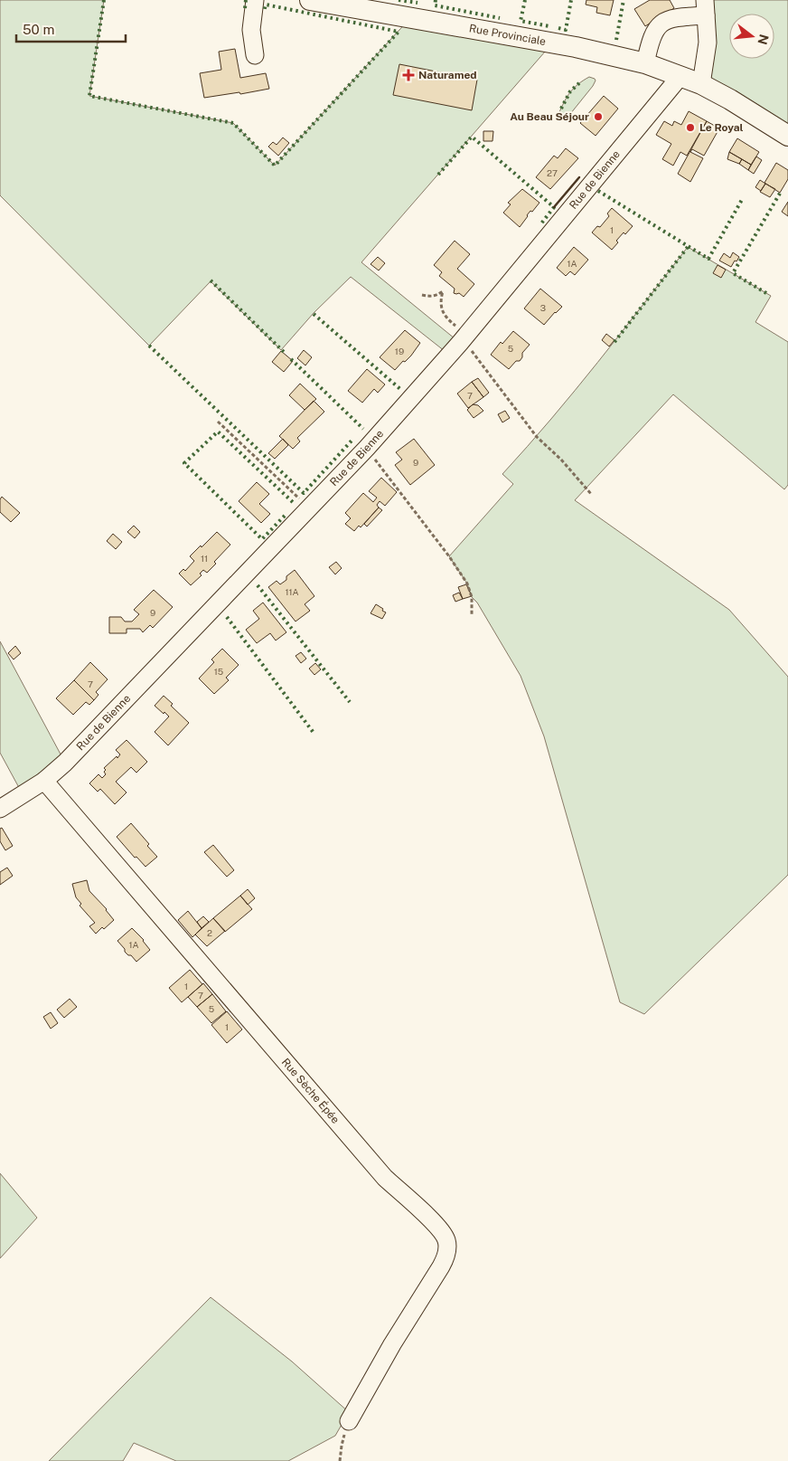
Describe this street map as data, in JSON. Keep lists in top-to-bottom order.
{
  "streets": {
    "main road": ["Rue Provinciale"],
    "street": ["Rue de Bienne", "Rue Sèche Épée"]
  },
  "crossings": [
    ["Rue Provinciale", "Rue de Bienne"],
    ["Rue de Bienne", "Rue Sèche Épée"]
  ],
  "places": {
    "health": ["Naturamed"],
    "other": ["Au Beau Séjour", "Le Royal"]
  },
  "house_numbers": [
    "27",
    "1",
    "1A",
    "3",
    "5",
    "19",
    "7",
    "9",
    "11",
    "11A",
    "9",
    "15",
    "7",
    "2",
    "1A",
    "1",
    "7",
    "5",
    "1"
  ],
  "scale_bar": "50 m",
  "north": "right"
}
